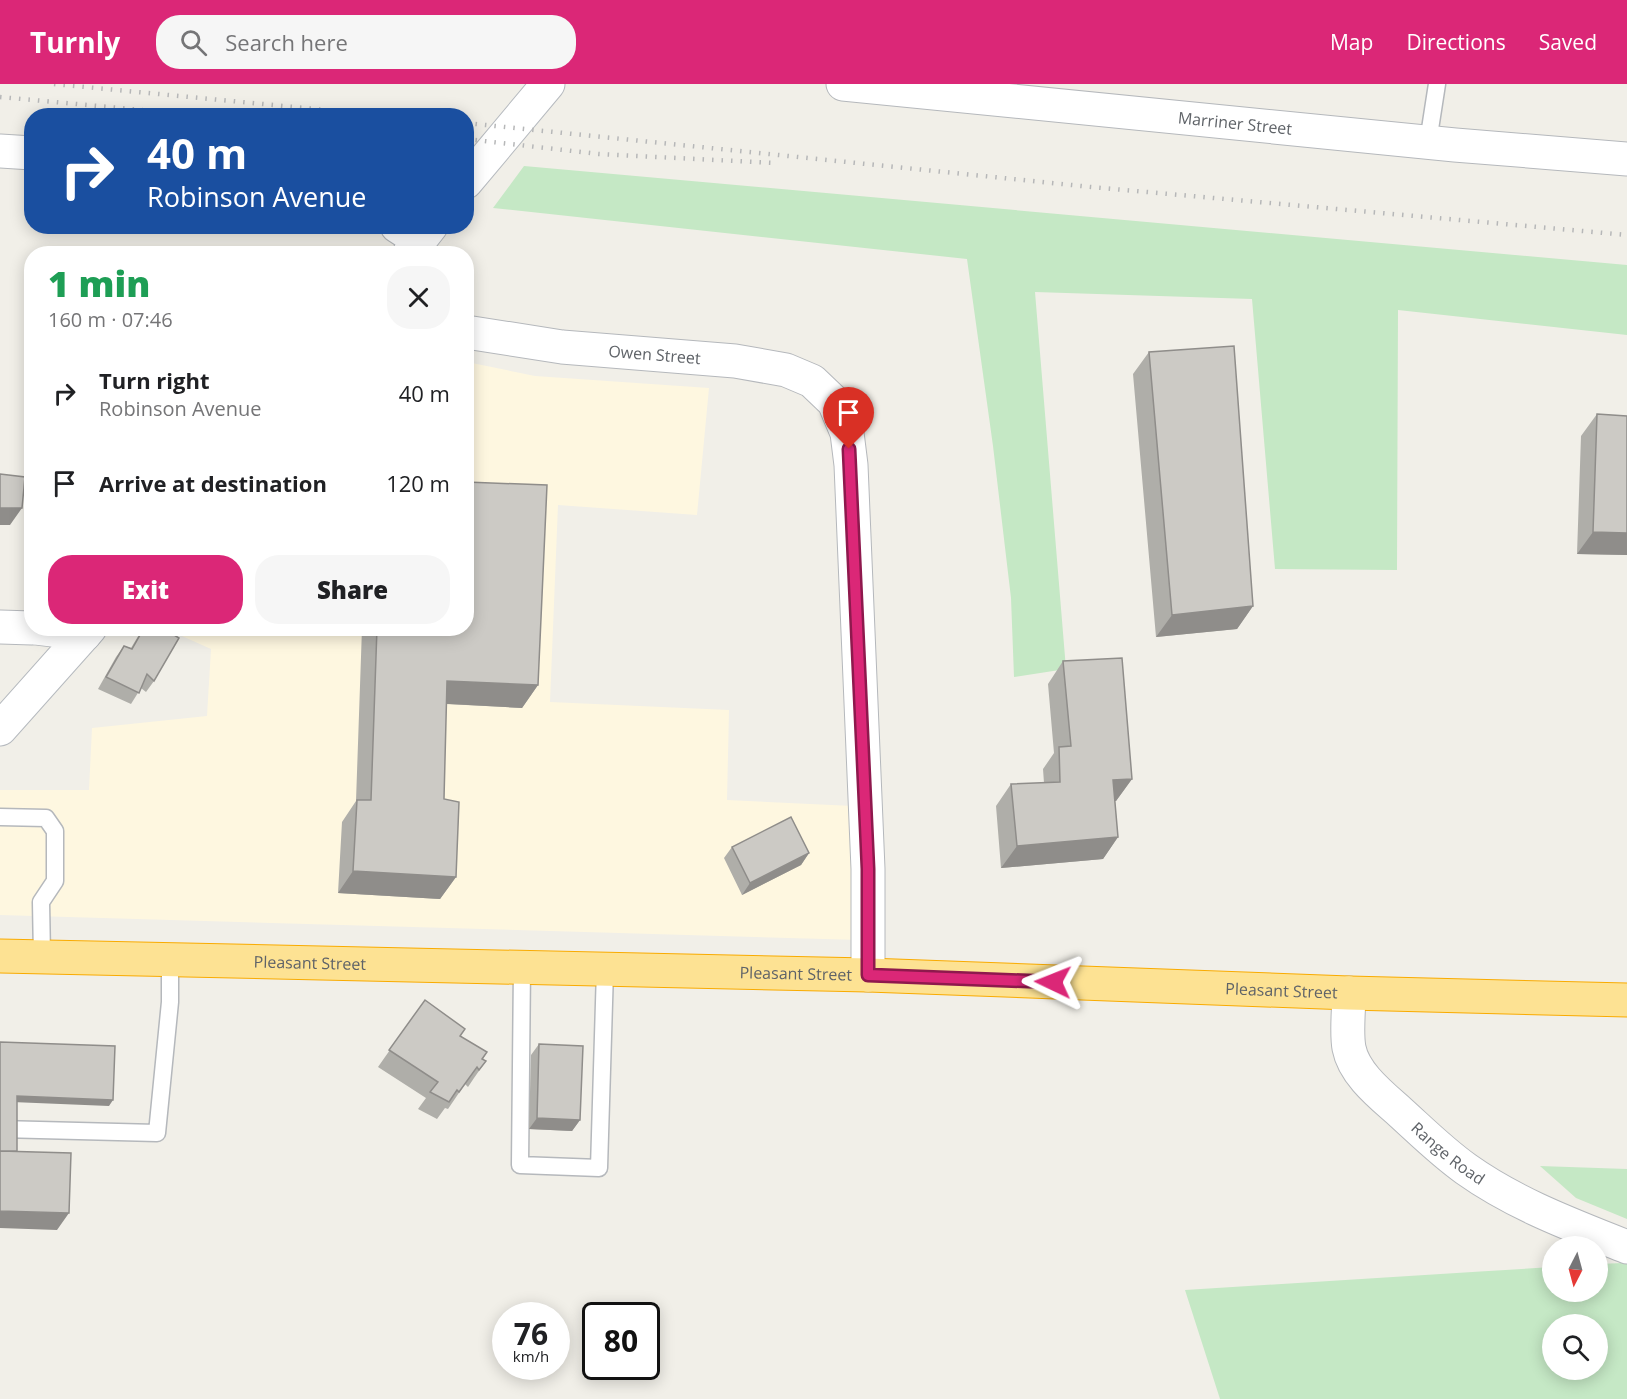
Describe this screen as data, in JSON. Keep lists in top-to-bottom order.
{
  "streets": {
    "highway": ["Pleasant Street"],
    "street": ["Marriner Street", "Owen Street", "Range Road"]
  },
  "crossings": [
    ["Owen Street", "Pleasant Street"],
    ["Pleasant Street", "Range Road"]
  ],
  "north": "bottom",
  "page": {
    "header": "Turnly",
    "search": "Search here",
    "nav": ["Map", "Directions", "Saved"],
    "turn": ["40 m", "Robinson Avenue"],
    "heading": ["1 min", "160 m · 07:46"],
    "list": [
      {
        "name": "Turn right",
        "note": "Robinson Avenue",
        "value": "40 m"
      },
      {
        "name": "Arrive at destination",
        "value": "120 m"
      }
    ],
    "buttons": ["Exit", "Share"],
    "speed": "76 km/h",
    "limit": "80"
  }
}
